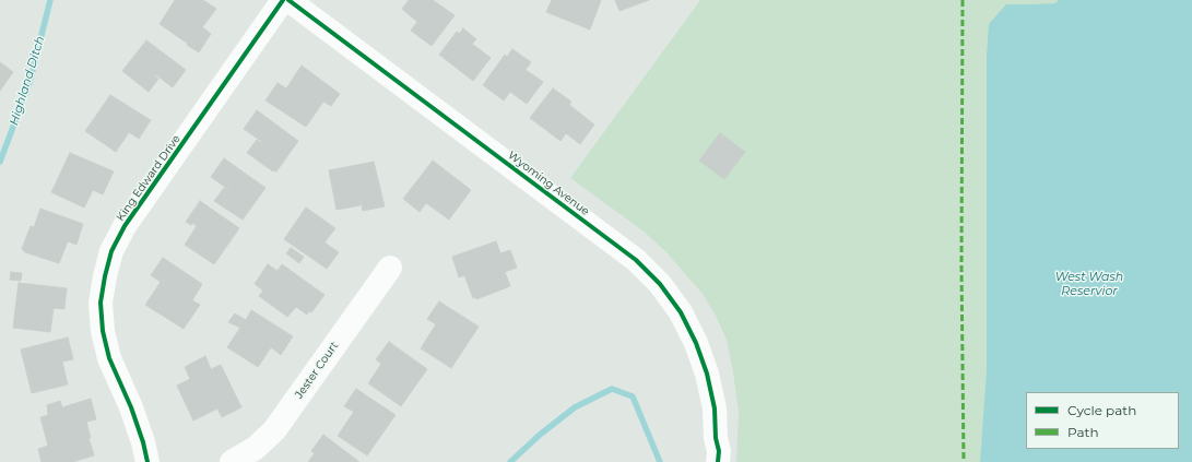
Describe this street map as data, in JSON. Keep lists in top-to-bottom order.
{
  "streets": {
    "street": ["King Edward Drive", "Wyoming Avenue", "Jester Court"]
  },
  "water": ["Highland Ditch", "West Wash Reservior"],
  "legend": ["Cycle path", "Path"]
}
